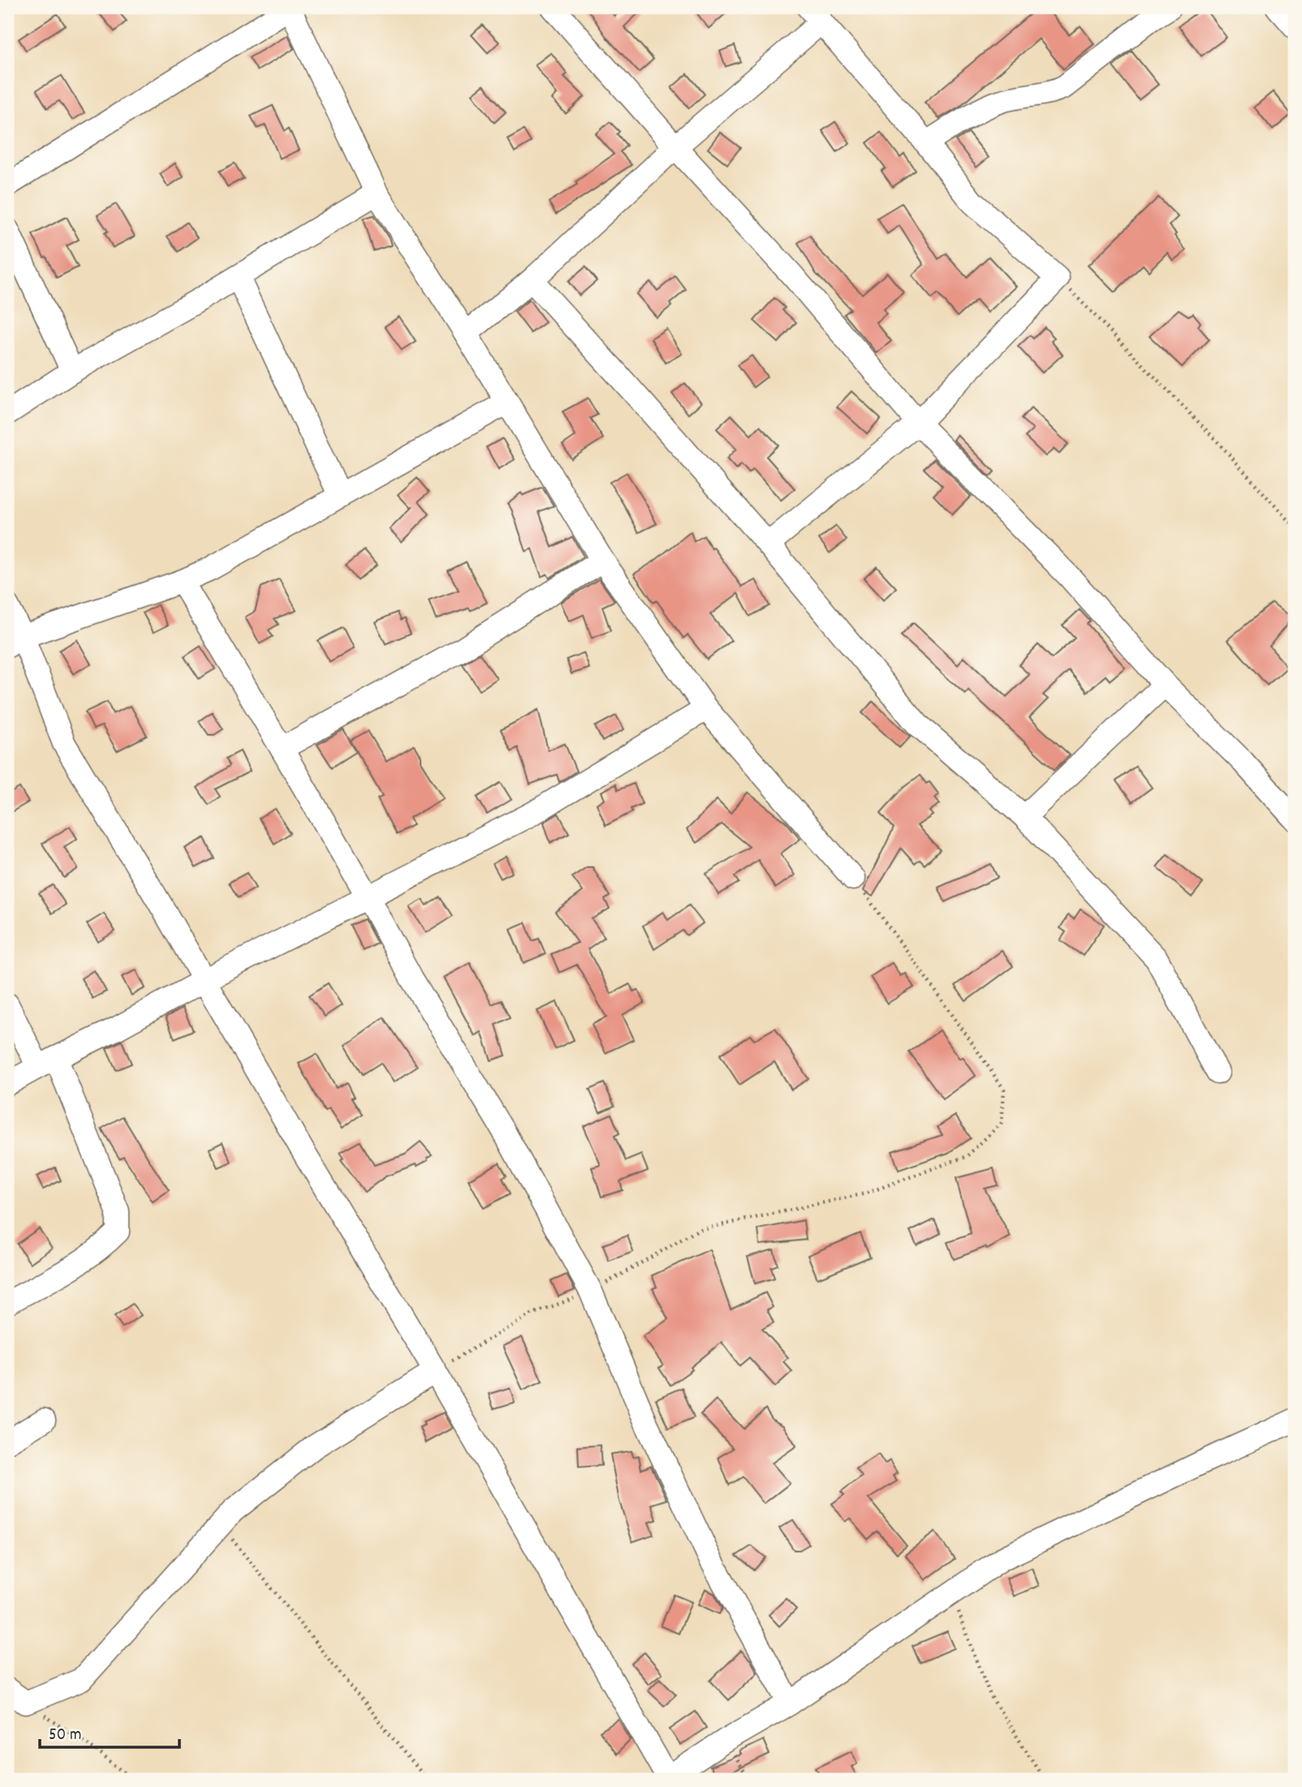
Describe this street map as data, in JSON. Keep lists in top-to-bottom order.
{
  "scale_bar": "50 m"
}
